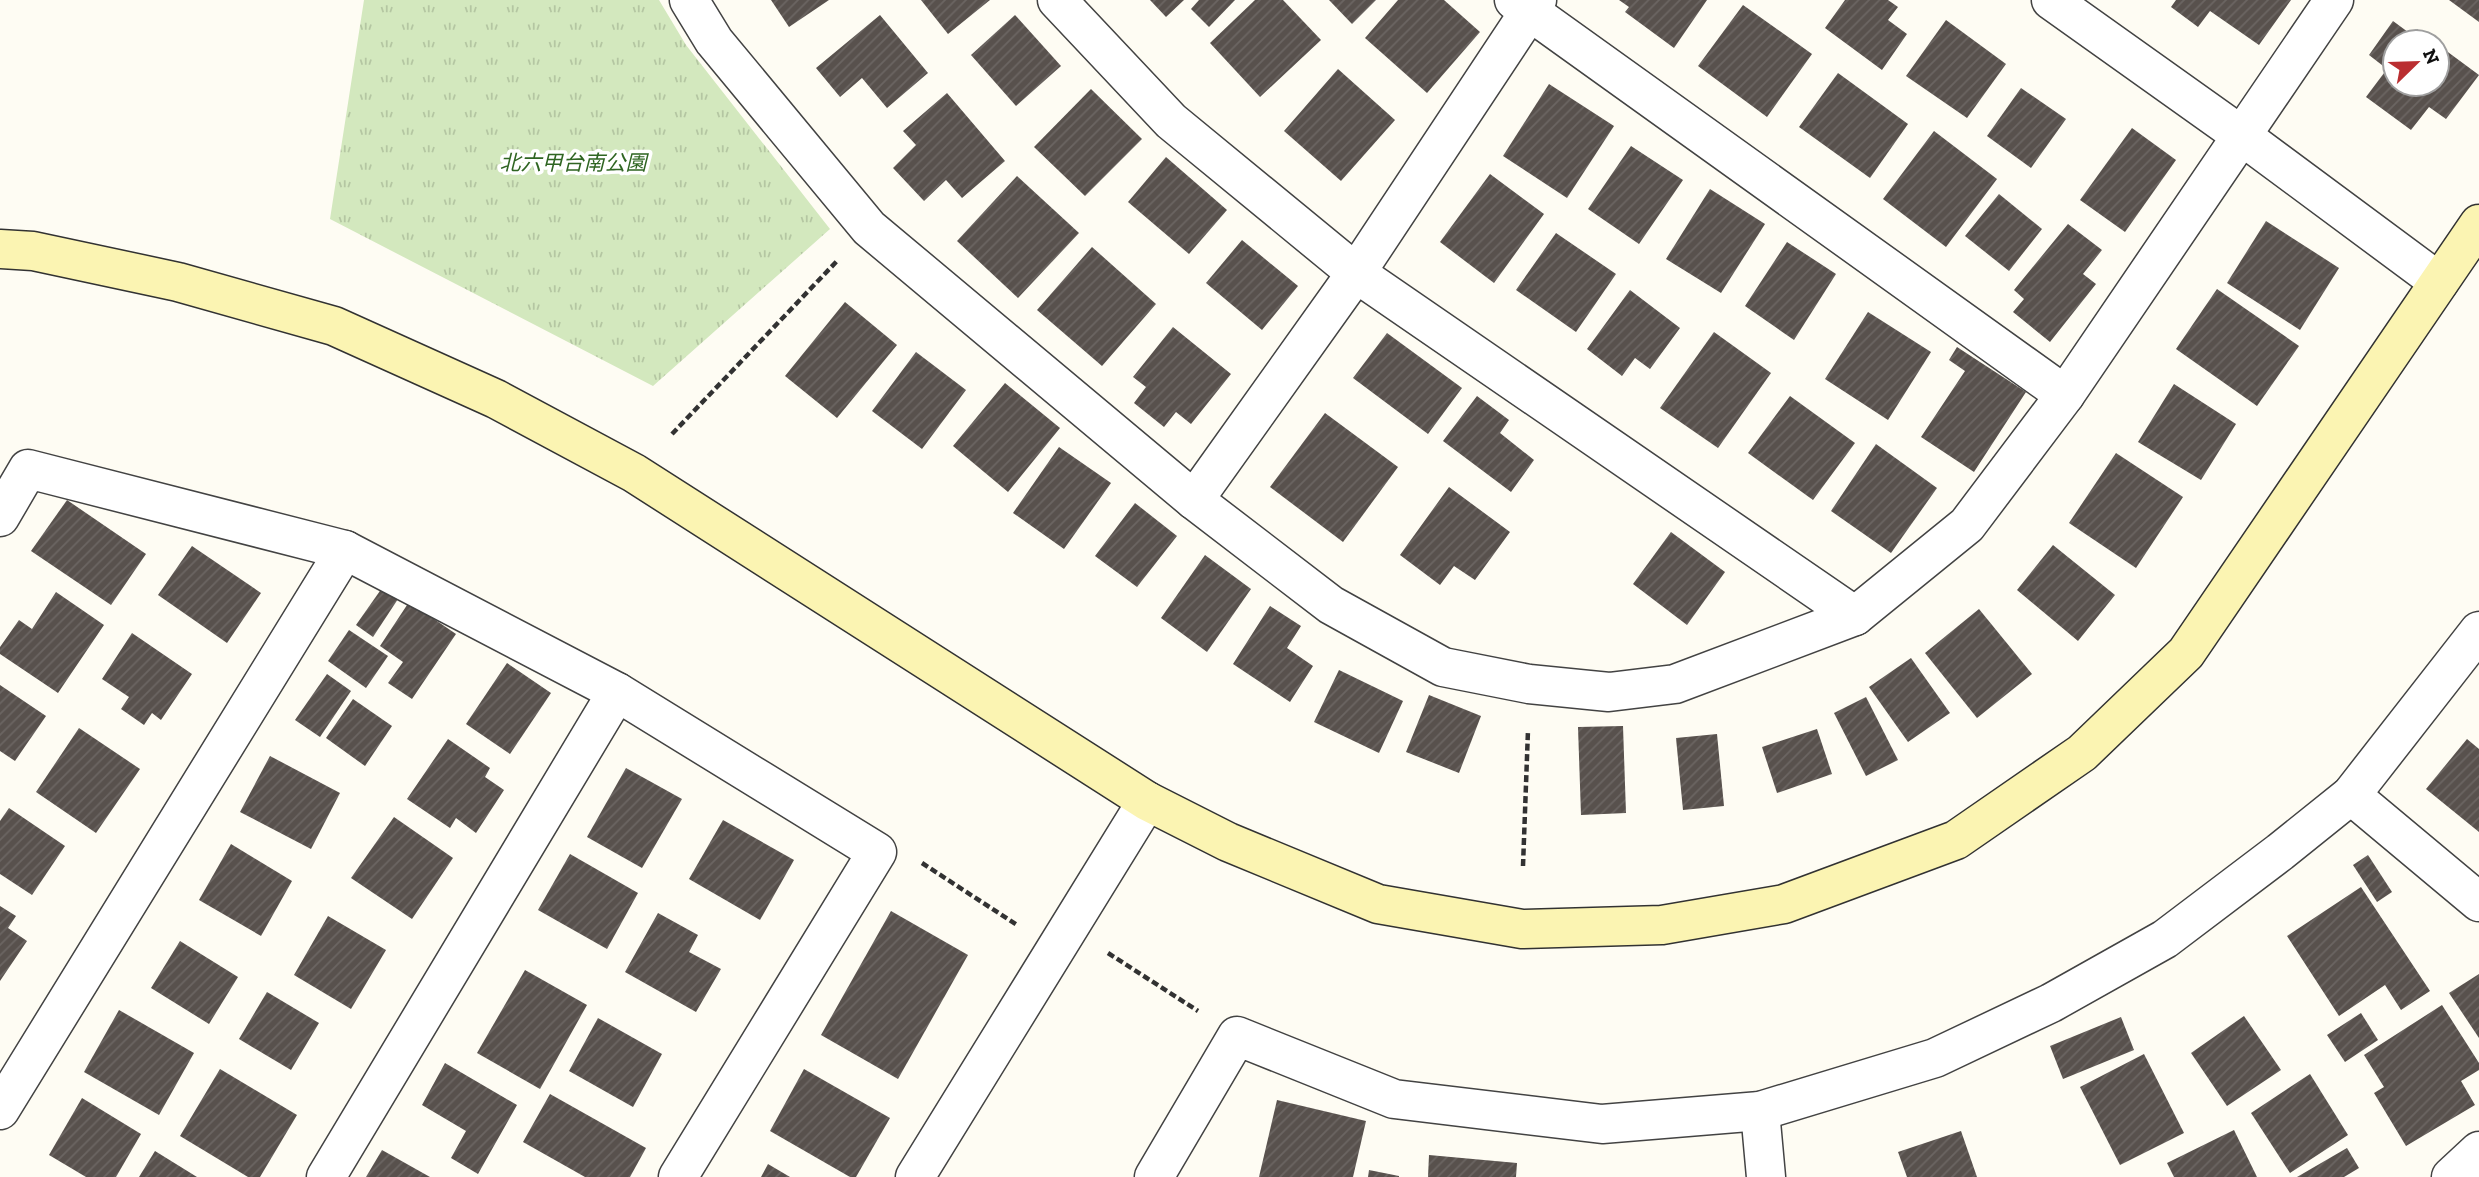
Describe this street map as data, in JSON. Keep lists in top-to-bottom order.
{
  "parks": ["北六甲台南公園"],
  "north": "top right"
}
